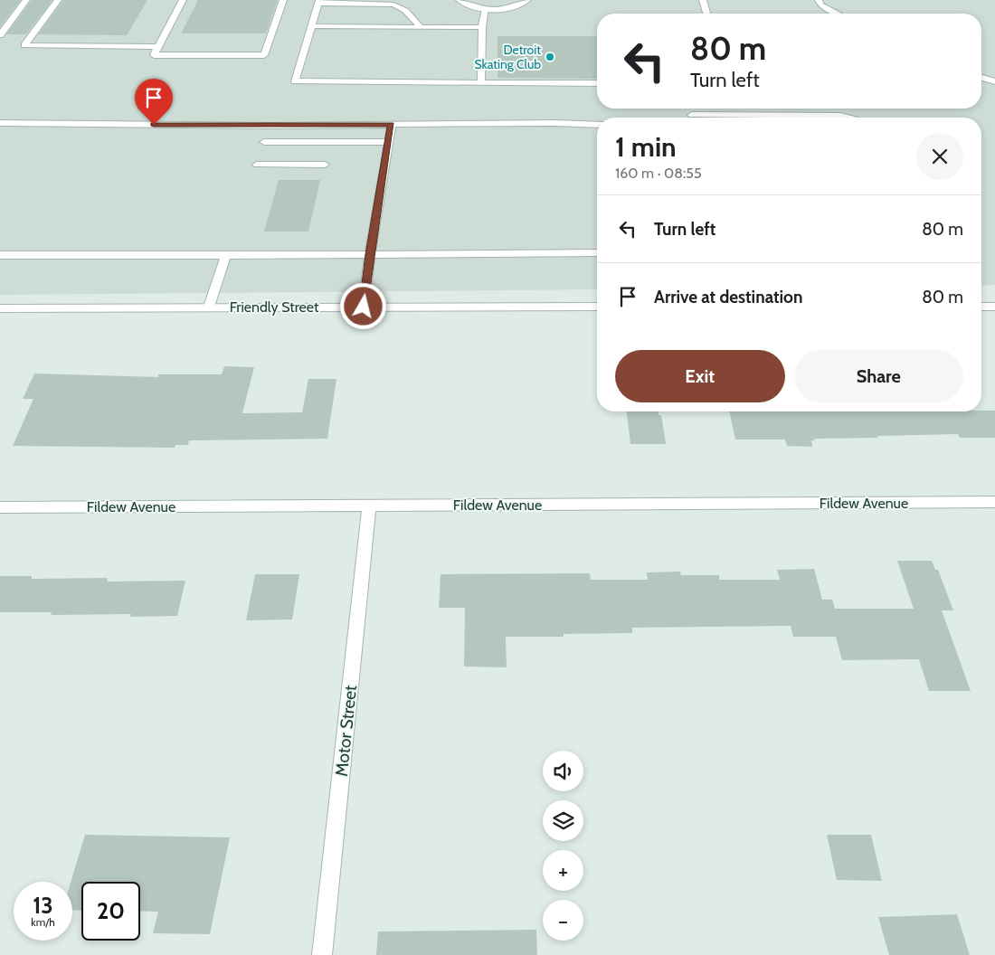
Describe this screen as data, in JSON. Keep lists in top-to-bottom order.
{
  "streets": {
    "street": ["Friendly Street", "Fildew Avenue", "Motor Street"]
  },
  "crossings": [
    ["Fildew Avenue", "Motor Street"]
  ],
  "places": ["Detroit Skating Club"],
  "page": {
    "turn": ["80 m", "Turn left"],
    "heading": ["1 min", "160 m · 08:55"],
    "list": [
      {
        "name": "Turn left",
        "value": "80 m"
      },
      {
        "name": "Arrive at destination",
        "value": "80 m"
      }
    ],
    "buttons": ["Exit", "Share"],
    "map_buttons": ["+", "−"],
    "speed": "13 km/h",
    "limit": "20"
  }
}
